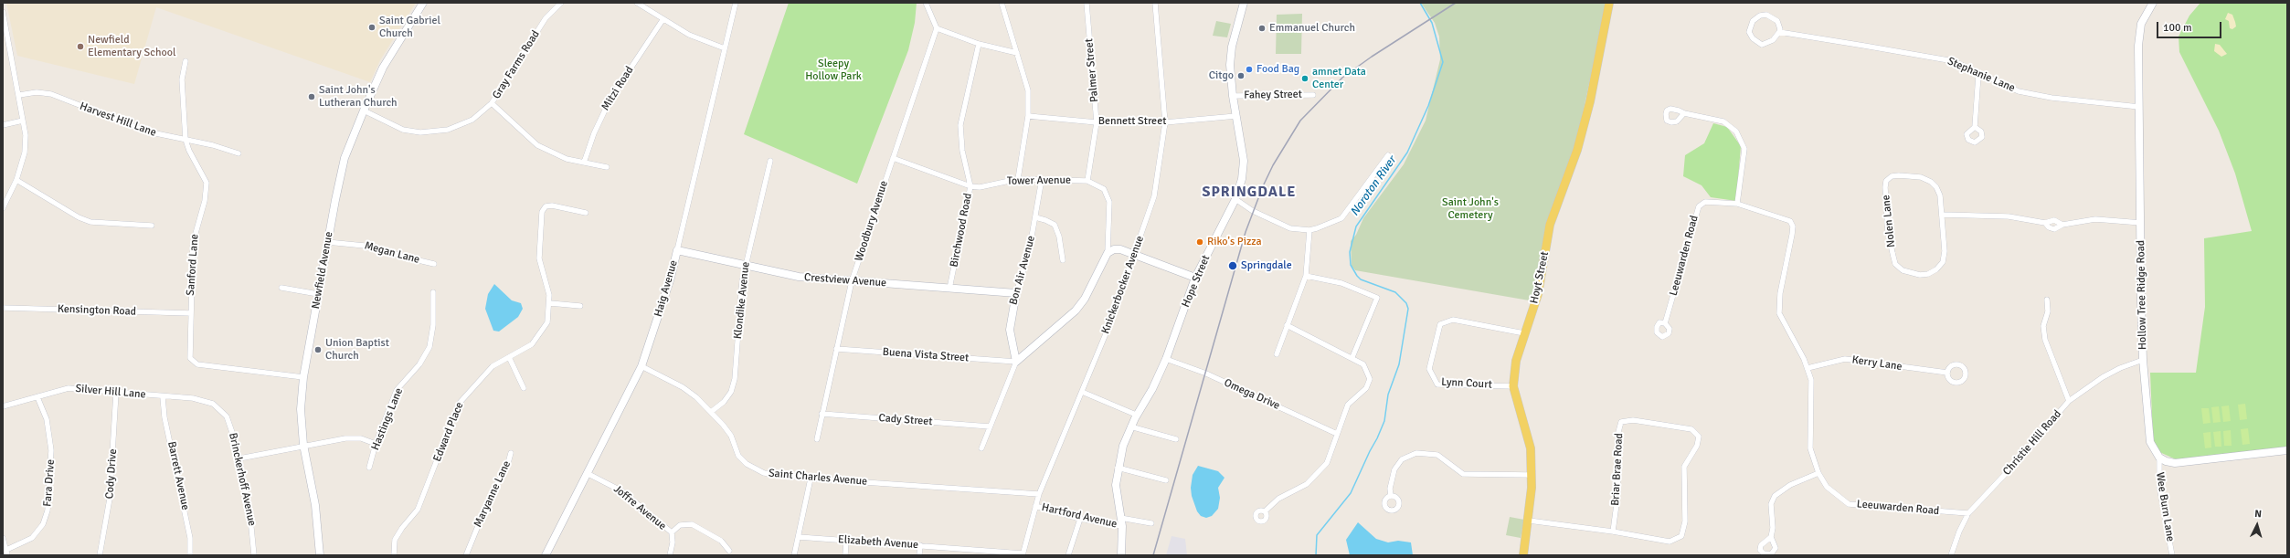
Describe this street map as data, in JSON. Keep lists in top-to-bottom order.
{
  "streets": {
    "main road": ["Hoyt Street"],
    "street": [
      "Gray Farms Road",
      "Palmer Street",
      "Stephanie Lane",
      "Mitzi Road",
      "Fahey Street",
      "Harvest Hill Lane",
      "Bennett Street",
      "Tower Avenue",
      "Woodbury Avenue",
      "Nolen Lane",
      "Birchwood Road",
      "Megan Lane",
      "Leeuwarden Road",
      "Sanford Lane",
      "Newfield Avenue",
      "Bon Air Avenue",
      "Crestview Avenue",
      "Hope Street",
      "Knickerbocker Avenue",
      "Haig Avenue",
      "Hollow Tree Ridge Road",
      "Klondike Avenue",
      "Kensington Road",
      "Buena Vista Street",
      "Kerry Lane",
      "Lynn Court",
      "Silver Hill Lane",
      "Omega Drive",
      "Hastings Lane",
      "Cady Street",
      "Edward Place",
      "Christie Hill Road",
      "Briar Brae Road",
      "Cody Drive",
      "Barrett Avenue",
      "Saint Charles Avenue",
      "Brinckerhoff Avenue",
      "Fara Drive",
      "Maryanne Lane",
      "Wee Burn Lane",
      "Joffre Avenue",
      "Hartford Avenue",
      "Elizabeth Avenue"
    ]
  },
  "crossings": [
    ["Gray Farms Road", "Newfield Avenue"],
    ["Palmer Street", "Bennett Street"],
    ["Palmer Street", "Tower Avenue"],
    ["Stephanie Lane", "Hollow Tree Ridge Road"],
    ["Fahey Street", "Hope Street"],
    ["Harvest Hill Lane", "Sanford Lane"],
    ["Bennett Street", "Hope Street"],
    ["Bennett Street", "Knickerbocker Avenue"],
    ["Tower Avenue", "Woodbury Avenue"],
    ["Tower Avenue", "Birchwood Road"],
    ["Tower Avenue", "Bon Air Avenue"],
    ["Woodbury Avenue", "Crestview Avenue"],
    ["Woodbury Avenue", "Buena Vista Street"],
    ["Woodbury Avenue", "Cady Street"],
    ["Birchwood Road", "Crestview Avenue"],
    ["Megan Lane", "Newfield Avenue"],
    ["Leeuwarden Road", "Kerry Lane"],
    ["Leeuwarden Road", "Christie Hill Road"],
    ["Sanford Lane", "Newfield Avenue"],
    ["Sanford Lane", "Kensington Road"],
    ["Bon Air Avenue", "Crestview Avenue"],
    ["Bon Air Avenue", "Buena Vista Street"],
    ["Hoyt Street", "Lynn Court"],
    ["Hoyt Street", "Briar Brae Road"],
    ["Crestview Avenue", "Haig Avenue"],
    ["Crestview Avenue", "Klondike Avenue"],
    ["Hope Street", "Omega Drive"],
    ["Hope Street", "Hartford Avenue"],
    ["Knickerbocker Avenue", "Saint Charles Avenue"],
    ["Knickerbocker Avenue", "Hartford Avenue"],
    ["Knickerbocker Avenue", "Elizabeth Avenue"],
    ["Haig Avenue", "Saint Charles Avenue"],
    ["Haig Avenue", "Joffre Avenue"],
    ["Hollow Tree Ridge Road", "Christie Hill Road"],
    ["Hollow Tree Ridge Road", "Wee Burn Lane"],
    ["Klondike Avenue", "Saint Charles Avenue"],
    ["Silver Hill Lane", "Cody Drive"],
    ["Silver Hill Lane", "Barrett Avenue"],
    ["Silver Hill Lane", "Brinckerhoff Avenue"],
    ["Silver Hill Lane", "Fara Drive"]
  ],
  "districts": ["SPRINGDALE"],
  "water": ["Noroton River"],
  "parks": ["Sleepy Hollow Park", "Saint John's Cemetery"],
  "places": [
    "Saint Gabriel Church",
    "Emmanuel Church",
    "Newfield Elementary School",
    "Food Bag",
    "Citgo",
    "amnet Data Center",
    "Saint John's Lutheran Church",
    "Riko's Pizza",
    "Springdale",
    "Union Baptist Church"
  ],
  "scale_bar": "100 m",
  "north": "top"
}
